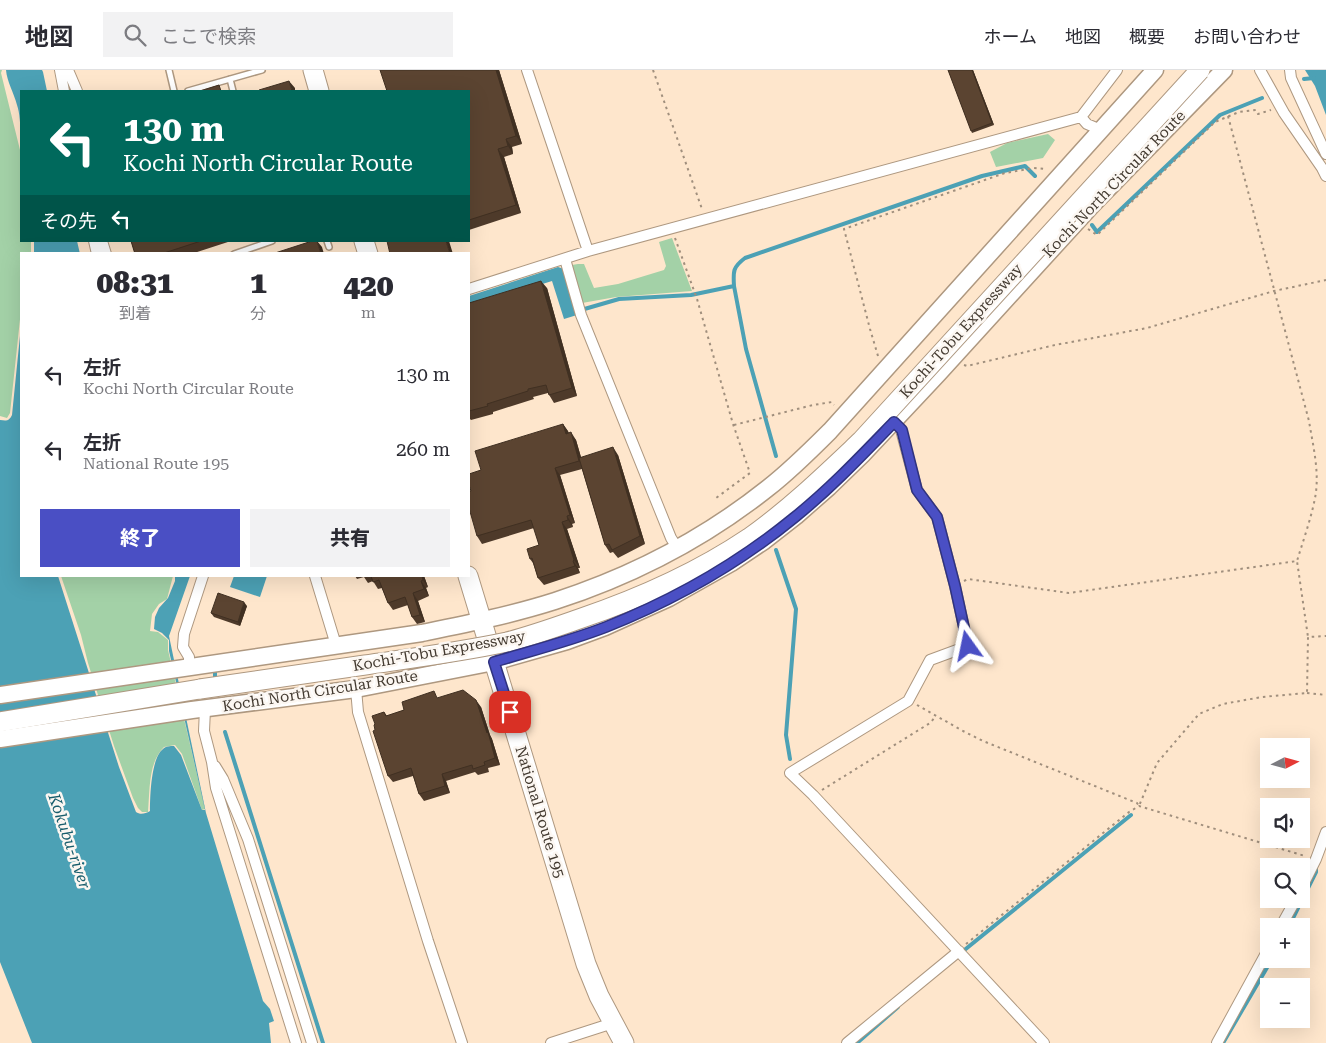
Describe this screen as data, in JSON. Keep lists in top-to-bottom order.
{
  "streets": {
    "highway": ["Kochi-Tobu Expressway", "National Route 195"],
    "main road": ["Kochi North Circular Route"]
  },
  "crossings": [
    ["Kochi North Circular Route", "National Route 195"]
  ],
  "water": ["Kokubu-river"],
  "north": "right",
  "page": {
    "header": "地図",
    "search": "ここで検索",
    "nav": [
      "ホーム",
      "地図",
      "概要",
      "お問い合わせ"
    ],
    "turn": ["130 m", "Kochi North Circular Route"],
    "then": "その先",
    "eta": [
      "08:31",
      "到着",
      "1",
      "分",
      "420",
      "m"
    ],
    "list": [
      {
        "name": "左折",
        "note": "Kochi North Circular Route",
        "value": "130 m"
      },
      {
        "name": "左折",
        "note": "National Route 195",
        "value": "260 m"
      }
    ],
    "buttons": ["終了", "共有"],
    "map_buttons": ["+", "−"]
  }
}
